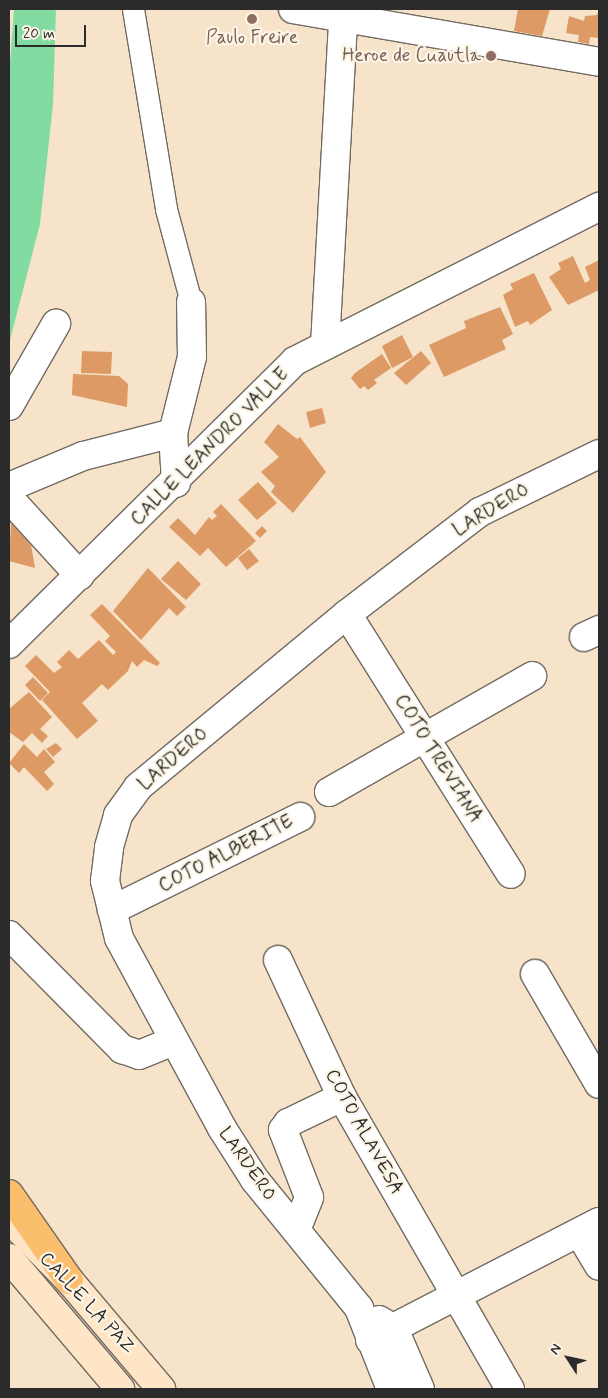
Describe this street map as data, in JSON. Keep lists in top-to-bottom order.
{
  "streets": {
    "main road": ["CALLE LA PAZ"],
    "street": [
      "CALLE LEANDRO VALLE",
      "LARDERO",
      "COTO TREVIANA",
      "COTO ALBERITE",
      "COTO ALAVESA"
    ]
  },
  "crossings": [
    ["LARDERO", "COTO TREVIANA"],
    ["LARDERO", "COTO ALBERITE"]
  ],
  "places": ["Paulo Freire", "Heroe de Cuautla"],
  "scale_bar": "20 m",
  "north": "top left"
}
